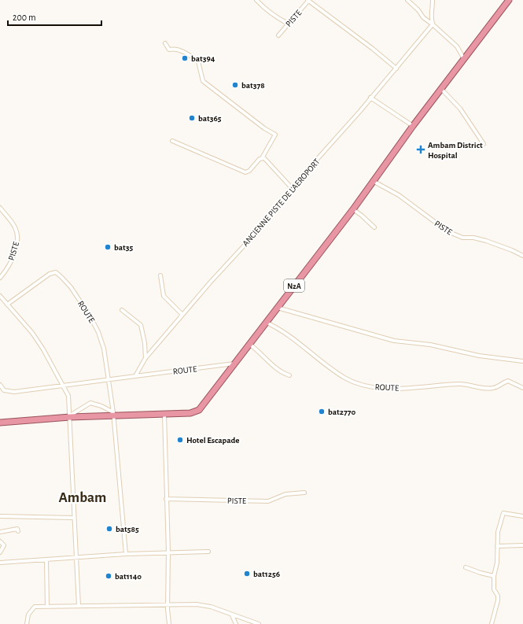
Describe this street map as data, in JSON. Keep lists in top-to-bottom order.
{
  "streets": {
    "highway": ["N2A"],
    "street": ["PISTE", "ANCIENNE PISTE DE L'AEROPORT", "ROUTE"]
  },
  "crossings": [
    ["PISTE", "ANCIENNE PISTE DE L'AEROPORT"],
    ["PISTE", "N2A"],
    ["ANCIENNE PISTE DE L'AEROPORT", "ROUTE"],
    ["N2A", "ROUTE"]
  ],
  "districts": ["Ambam"],
  "places": {
    "other": [
      "bat394",
      "bat378",
      "bat365",
      "bat35",
      "bat2770",
      "Hotel Escapade",
      "bat585",
      "bat1256",
      "bat1140"
    ],
    "health": ["Ambam District Hospital"]
  },
  "scale_bar": "200 m"
}
